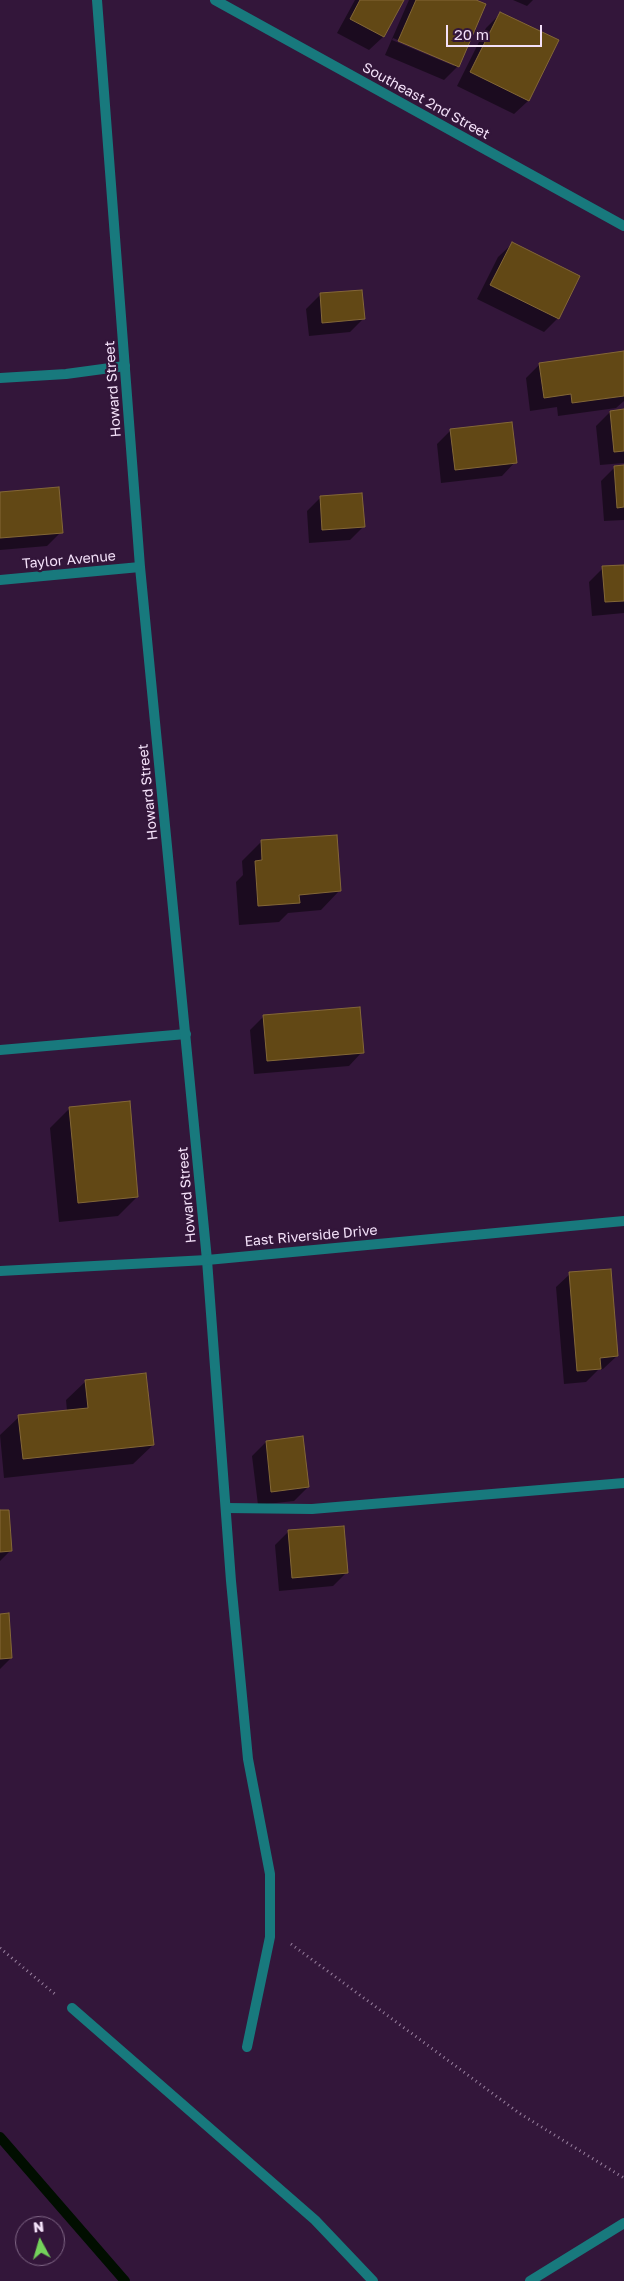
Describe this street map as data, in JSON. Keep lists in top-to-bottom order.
{
  "streets": {
    "street": [
      "Southeast 2nd Street",
      "Howard Street",
      "Taylor Avenue",
      "East Riverside Drive"
    ]
  },
  "crossings": [
    ["Howard Street", "Taylor Avenue"],
    ["Howard Street", "East Riverside Drive"]
  ],
  "scale_bar": "20 m",
  "north": "top"
}
